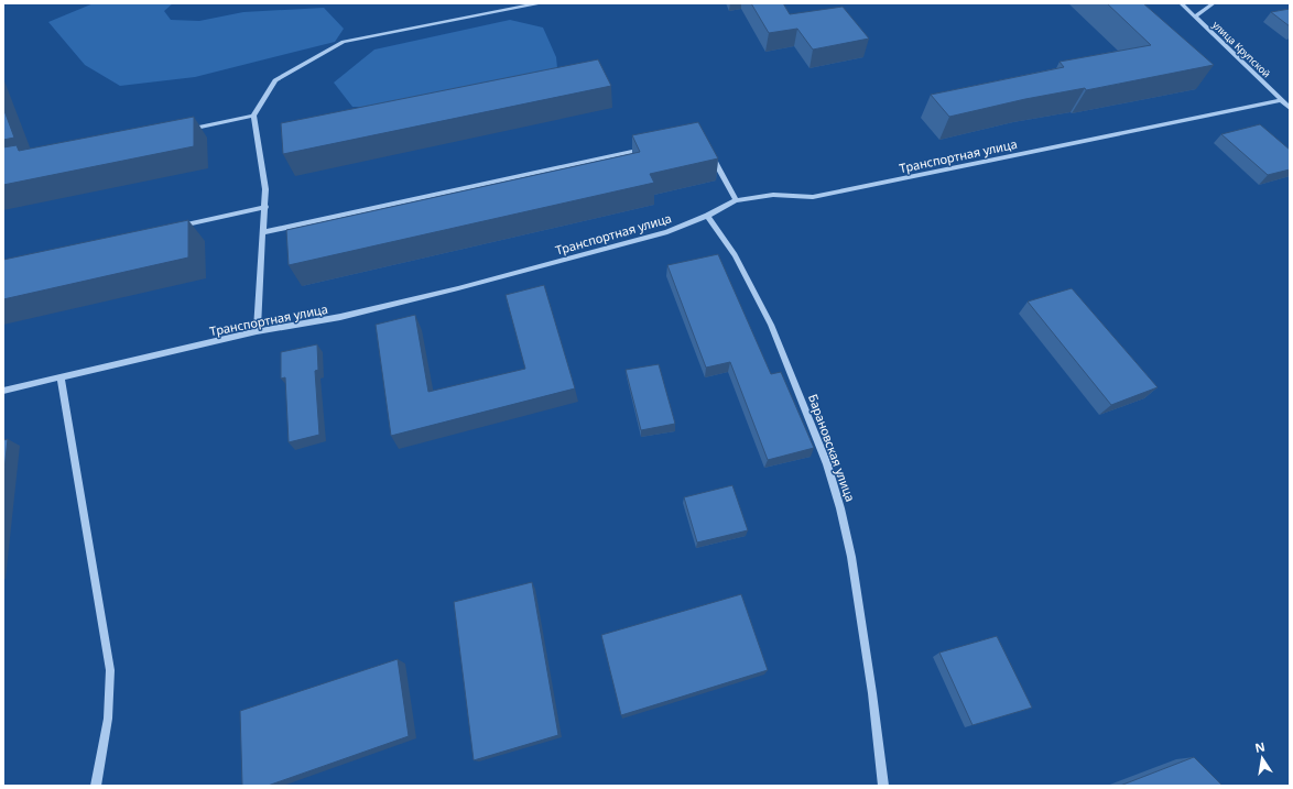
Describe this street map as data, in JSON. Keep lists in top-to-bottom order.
{
  "streets": {
    "street": ["улица Крупской", "Транспортная улица", "Барановская улица"]
  },
  "crossings": [
    ["улица Крупской", "Транспортная улица"],
    ["Транспортная улица", "Барановская улица"]
  ],
  "north": "top"
}
